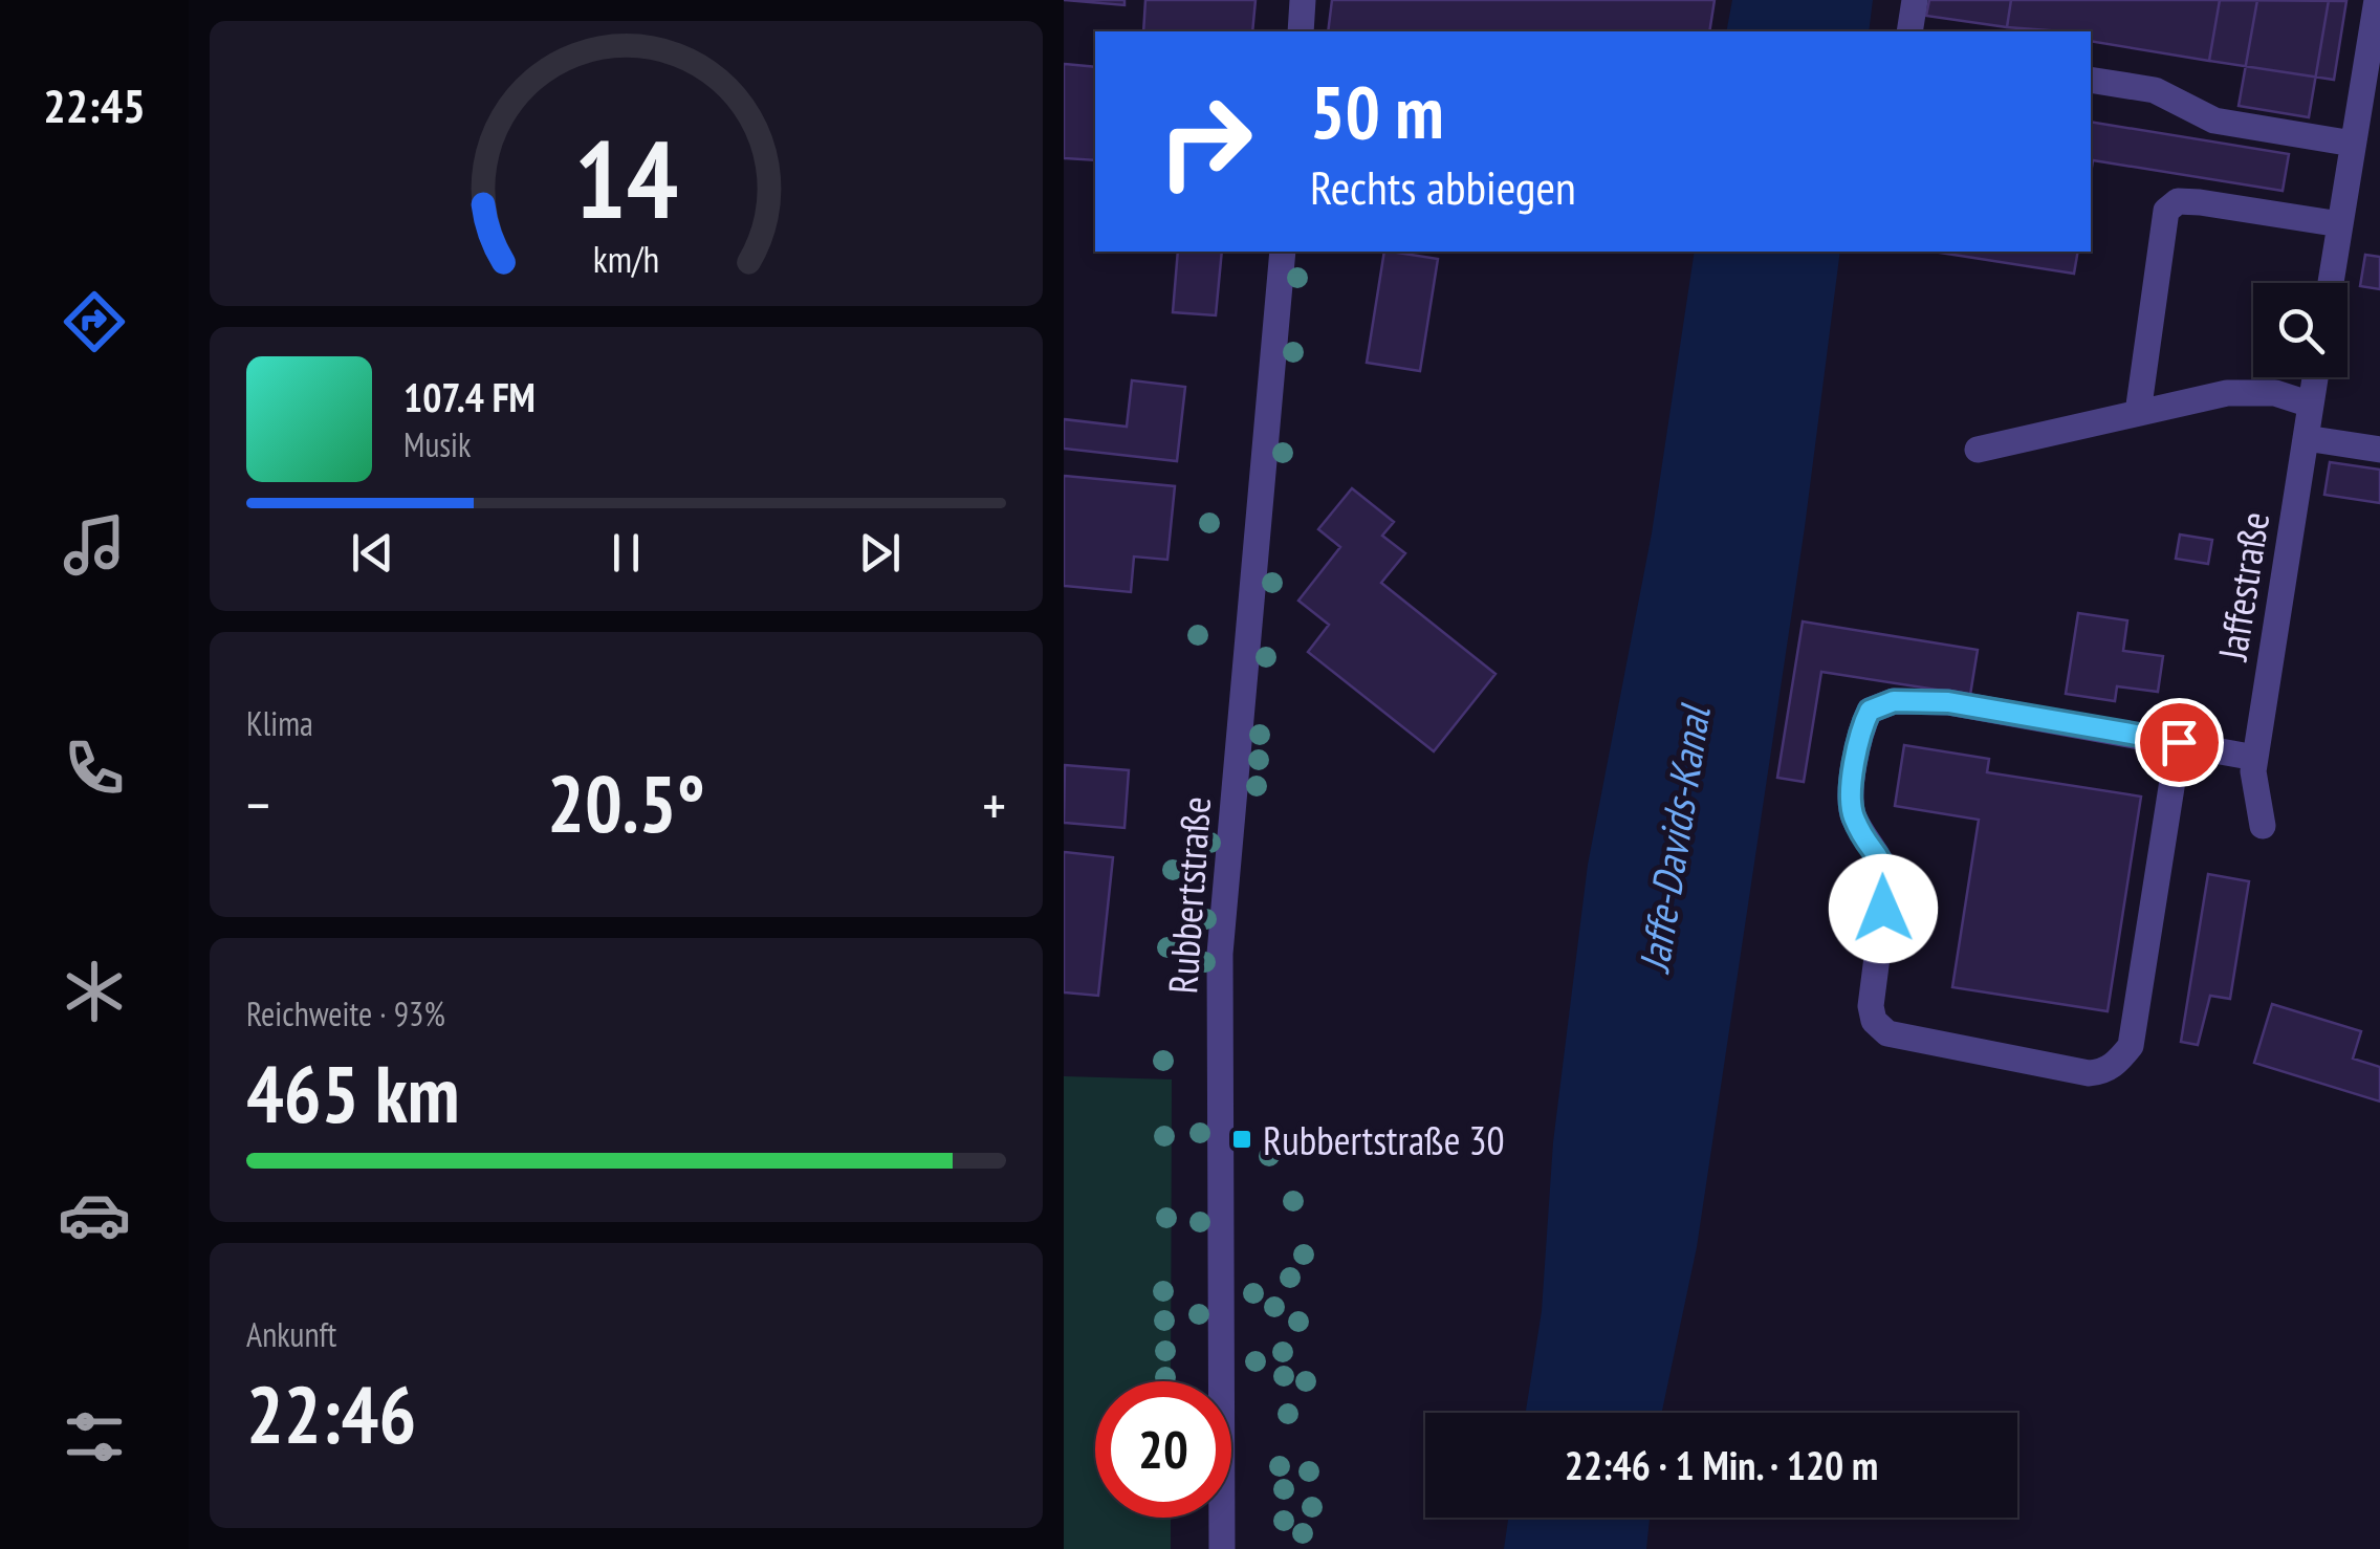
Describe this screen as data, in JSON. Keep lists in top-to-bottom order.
{
  "streets": {
    "street": ["Jaffestraße", "Rubbertstraße"]
  },
  "water": ["Jaffe-Davids-Kanal"],
  "places": {
    "transit": ["Rubbertstraße 30"]
  },
  "page": {
    "tabs": "22:45",
    "turn": ["50 m", "Rechts abbiegen"],
    "song": ["107.4 FM", "Musik"],
    "tile": [
      "Klima",
      ["Reichweite · 93%", "465 km"],
      ["Ankunft", "22:46"]
    ],
    "heat": ["−", "20.5°", "+"],
    "limit": "20",
    "trip": "22:46 · 1 Min. · 120 m",
    "gauge": ["14", "km/h"]
  }
}
